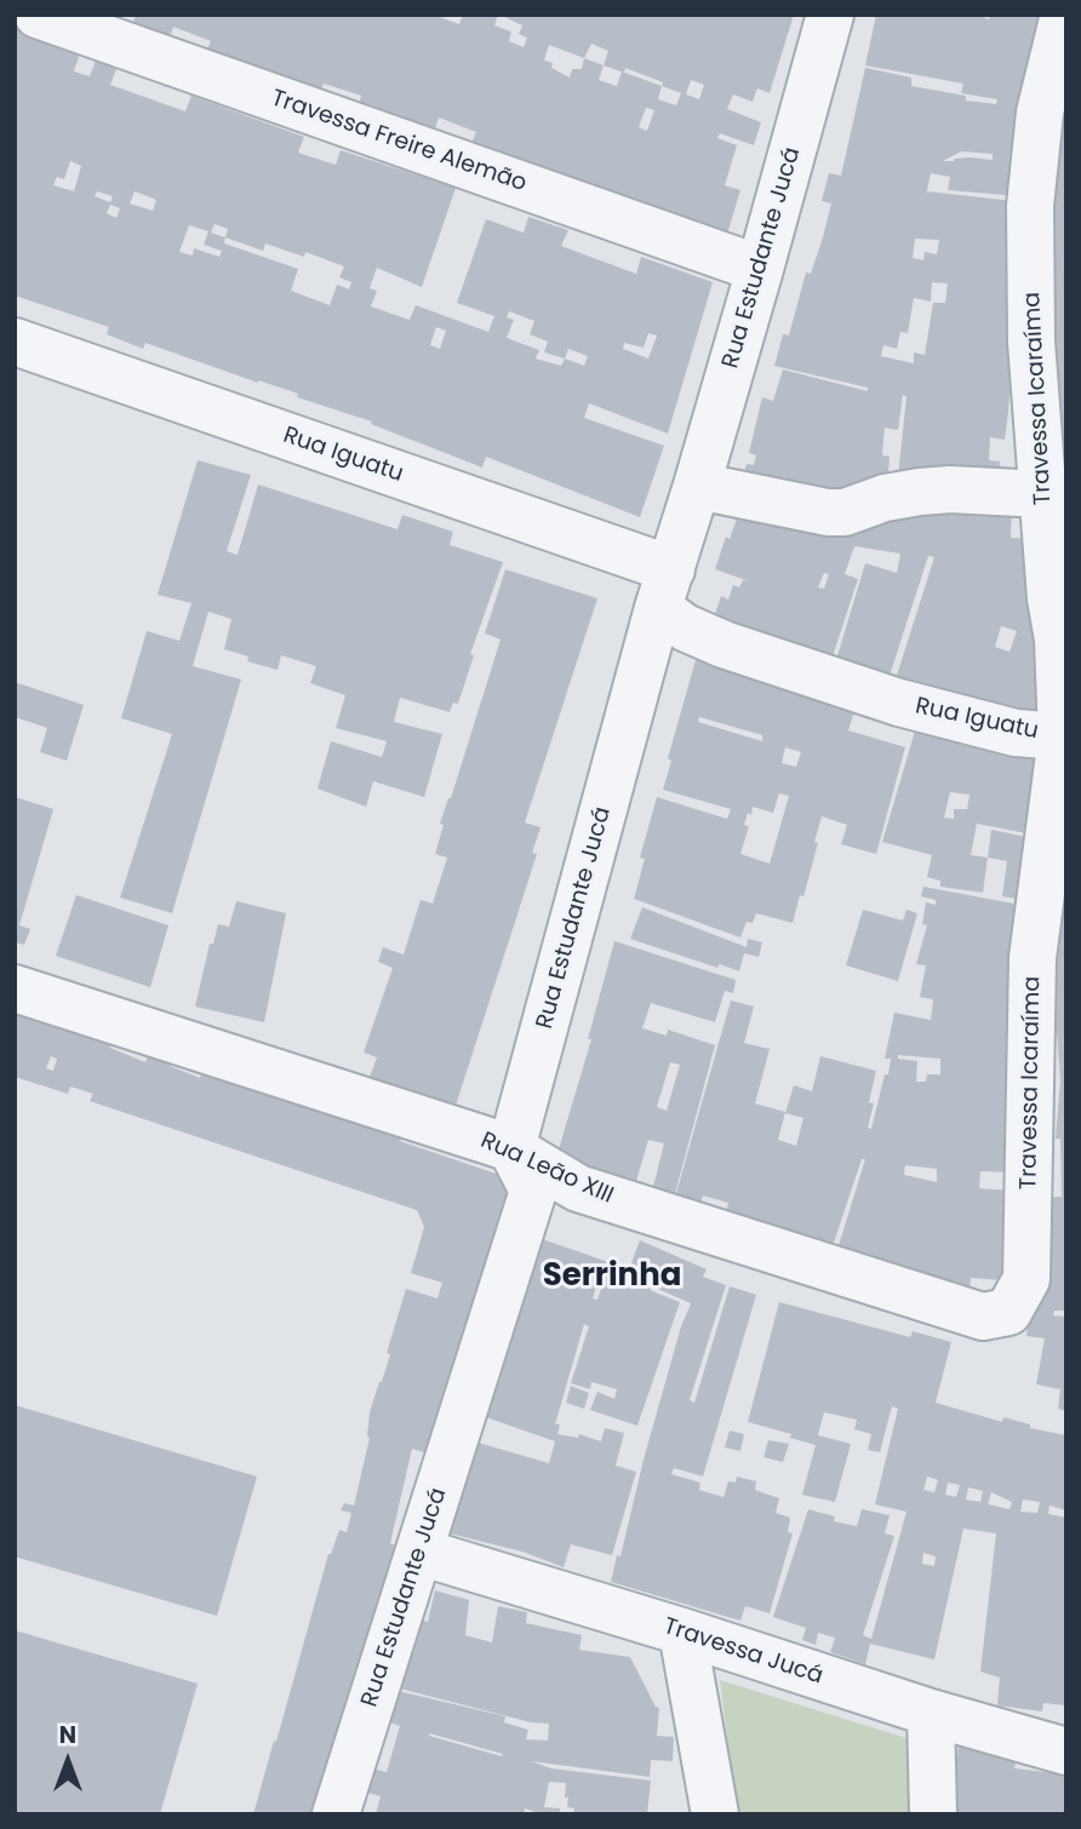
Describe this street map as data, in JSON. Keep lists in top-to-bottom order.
{
  "streets": {
    "street": [
      "Travessa Freire Alemão",
      "Rua Estudante Jucá",
      "Travessa Icaraíma",
      "Rua Iguatu",
      "Rua Leão XIII",
      "Travessa Jucá"
    ]
  },
  "crossings": [
    ["Travessa Freire Alemão", "Rua Estudante Jucá"],
    ["Rua Estudante Jucá", "Rua Iguatu"],
    ["Rua Estudante Jucá", "Rua Leão XIII"],
    ["Rua Estudante Jucá", "Travessa Jucá"],
    ["Travessa Icaraíma", "Rua Iguatu"],
    ["Travessa Icaraíma", "Rua Leão XIII"]
  ],
  "districts": ["Serrinha"],
  "north": "top"
}
